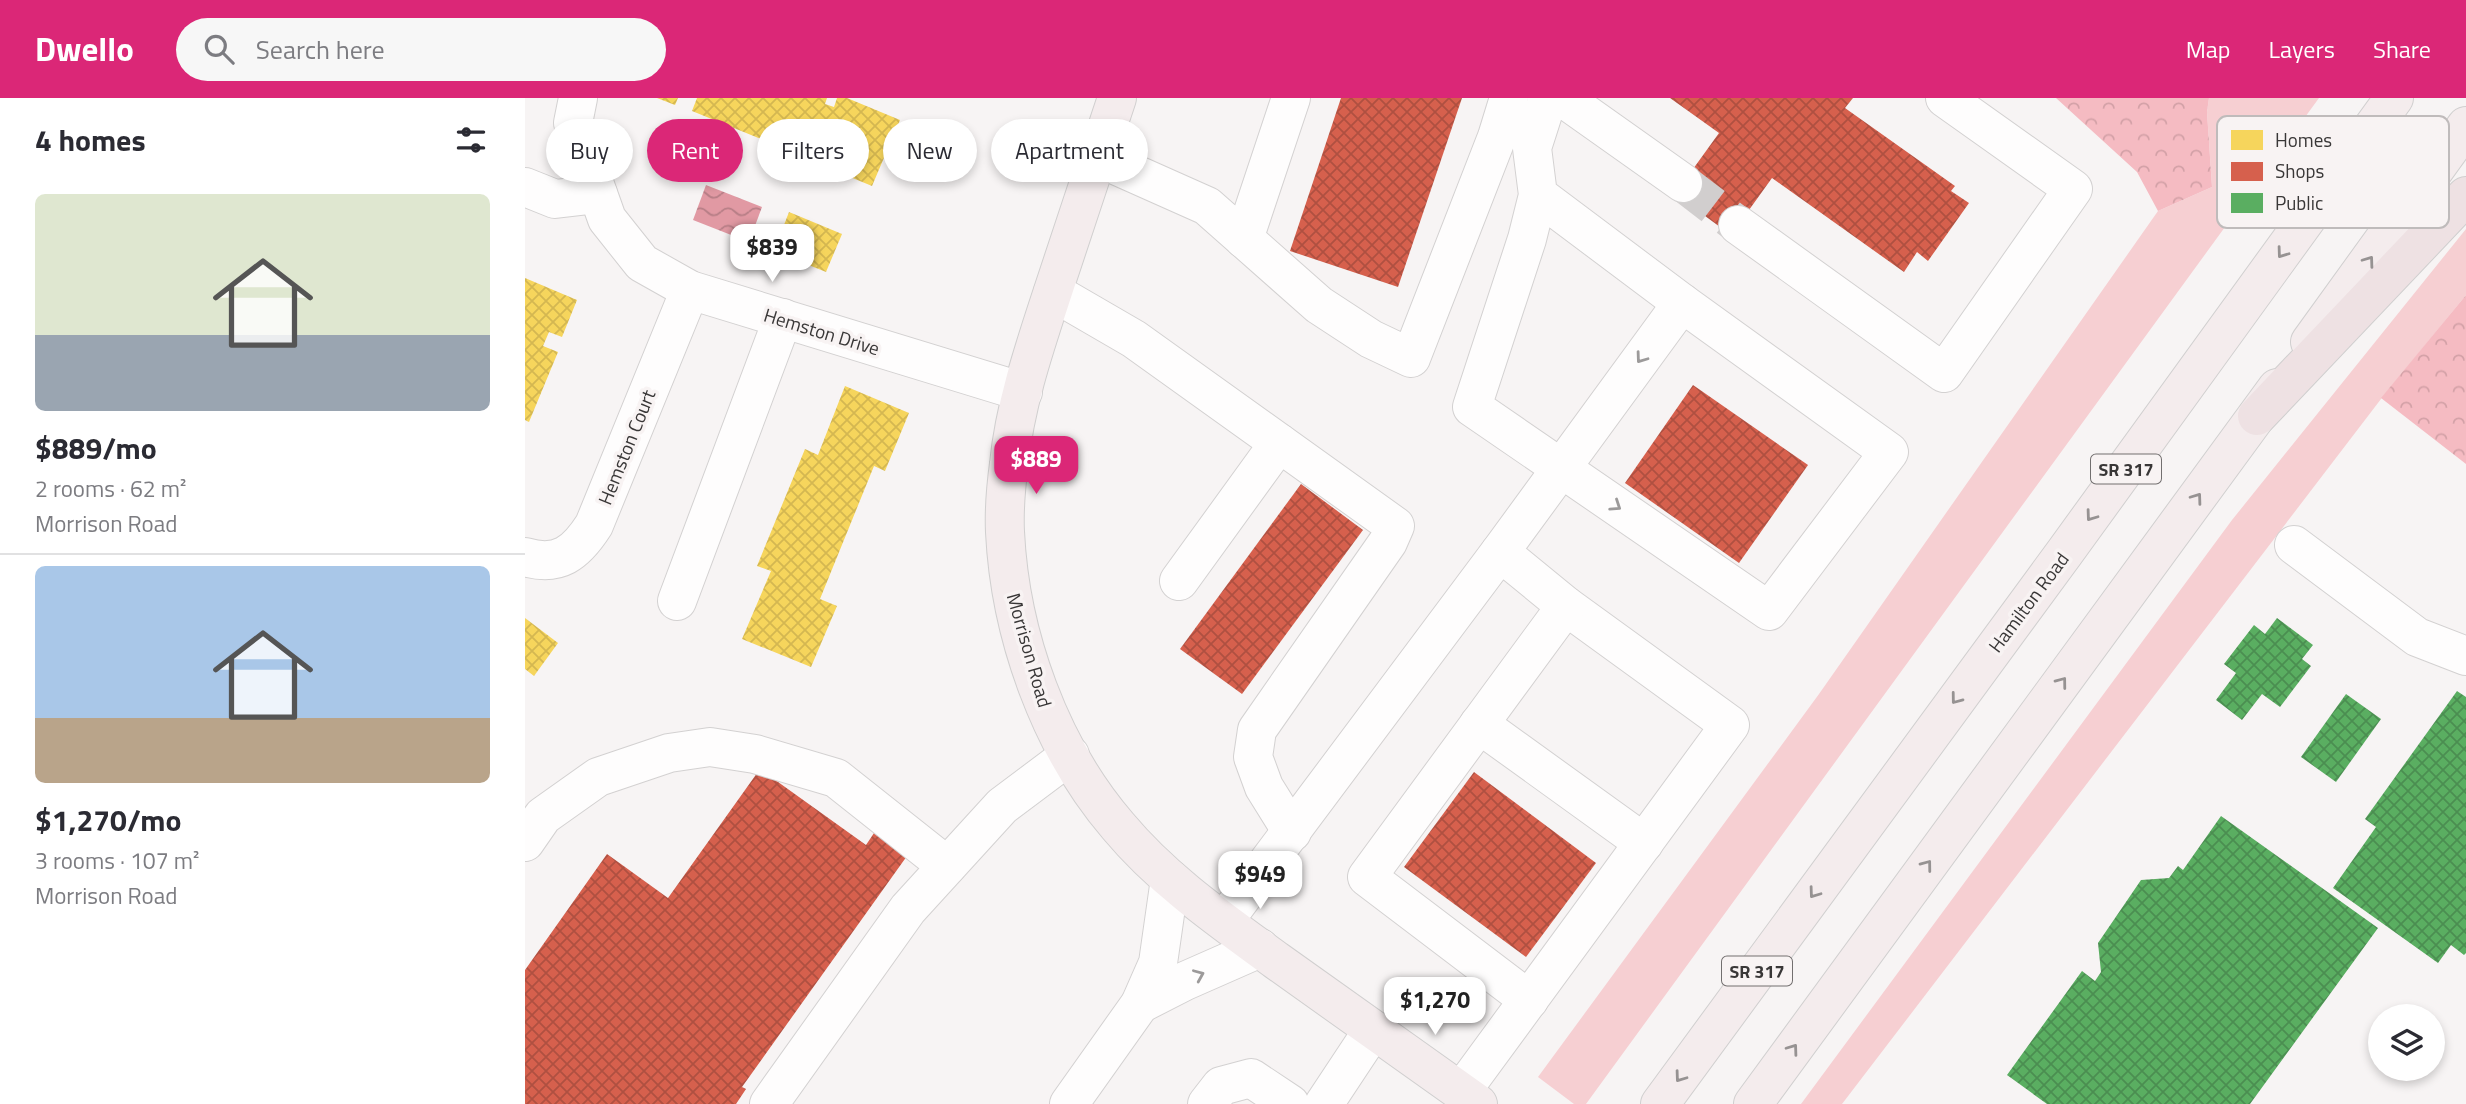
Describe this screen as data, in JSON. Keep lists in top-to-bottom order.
{
  "streets": {
    "main road": ["SR 317", "Hamilton Road", "Morrison Road"],
    "street": ["Hemston Drive", "Hemston Court"]
  },
  "crossings": [
    ["Hemston Drive", "Hemston Court"],
    ["Hemston Drive", "Morrison Road"]
  ],
  "legend": ["Homes", "Shops", "Public"],
  "page": {
    "header": "Dwello",
    "search": "Search here",
    "nav": ["Map", "Layers", "Share"],
    "heading": "4 homes",
    "chip": [
      "Buy",
      "Rent",
      "Filters",
      "New",
      "Apartment"
    ],
    "list": [
      {
        "name": "$889/mo",
        "note": "2 rooms · 62 m² · Morrison Road"
      },
      {
        "name": "$1,270/mo",
        "note": "3 rooms · 107 m² · Morrison Road"
      }
    ],
    "price": [
      "$839",
      "$889",
      "$949",
      "$1,270"
    ]
  }
}
